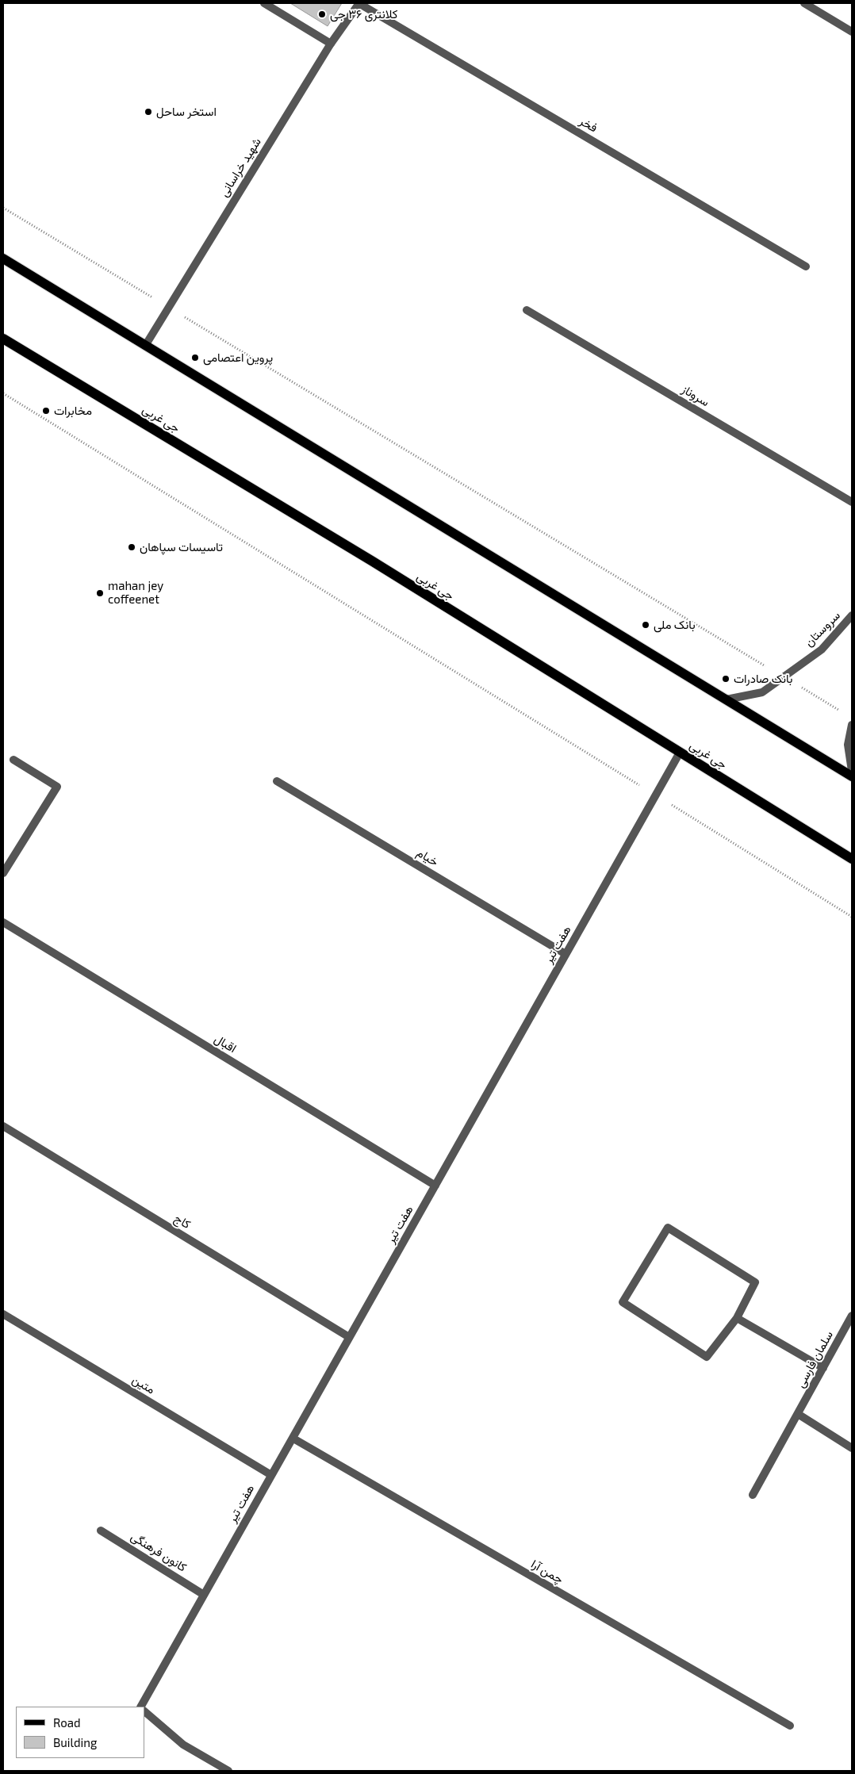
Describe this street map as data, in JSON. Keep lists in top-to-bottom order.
{
  "streets": {
    "main road": ["جی غربی"],
    "street": [
      "فخر",
      "شهید خراسانی",
      "سروناز",
      "سروستان",
      "خیام",
      "هفت تیر",
      "اقبال",
      "کاج",
      "سلمان فارسی",
      "متین",
      "کانون فرهنگی",
      "چمن آرا"
    ]
  },
  "crossings": [
    ["فخر", "شهید خراسانی"],
    ["جی غربی", "هفت تیر"],
    ["خیام", "هفت تیر"],
    ["هفت تیر", "اقبال"],
    ["هفت تیر", "کاج"],
    ["هفت تیر", "متین"],
    ["هفت تیر", "کانون فرهنگی"],
    ["هفت تیر", "چمن آرا"]
  ],
  "places": [
    "کلانتری ۳۶ جی",
    "استخر ساحل",
    "پروین اعتصامی",
    "مخابرات",
    "تاسیسات سپاهان",
    "mahan jey coffeenet",
    "بانک ملی",
    "بانک صادرات"
  ],
  "legend": ["Road", "Building"]
}
